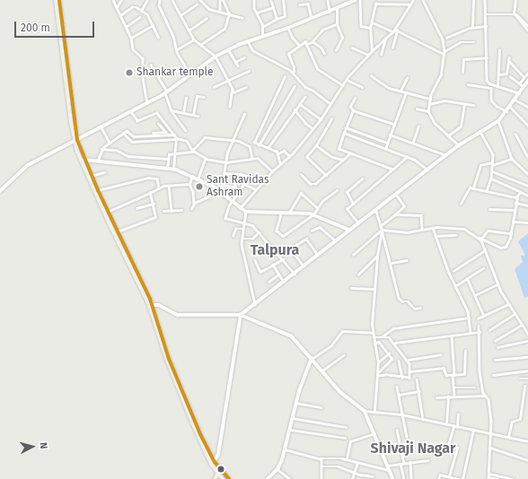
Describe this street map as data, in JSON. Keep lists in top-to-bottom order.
{
  "districts": ["Talpura", "Shivaji Nagar"],
  "places": ["Shankar temple", "Sant Ravidas Ashram"],
  "scale_bar": "200 m",
  "north": "right"
}
